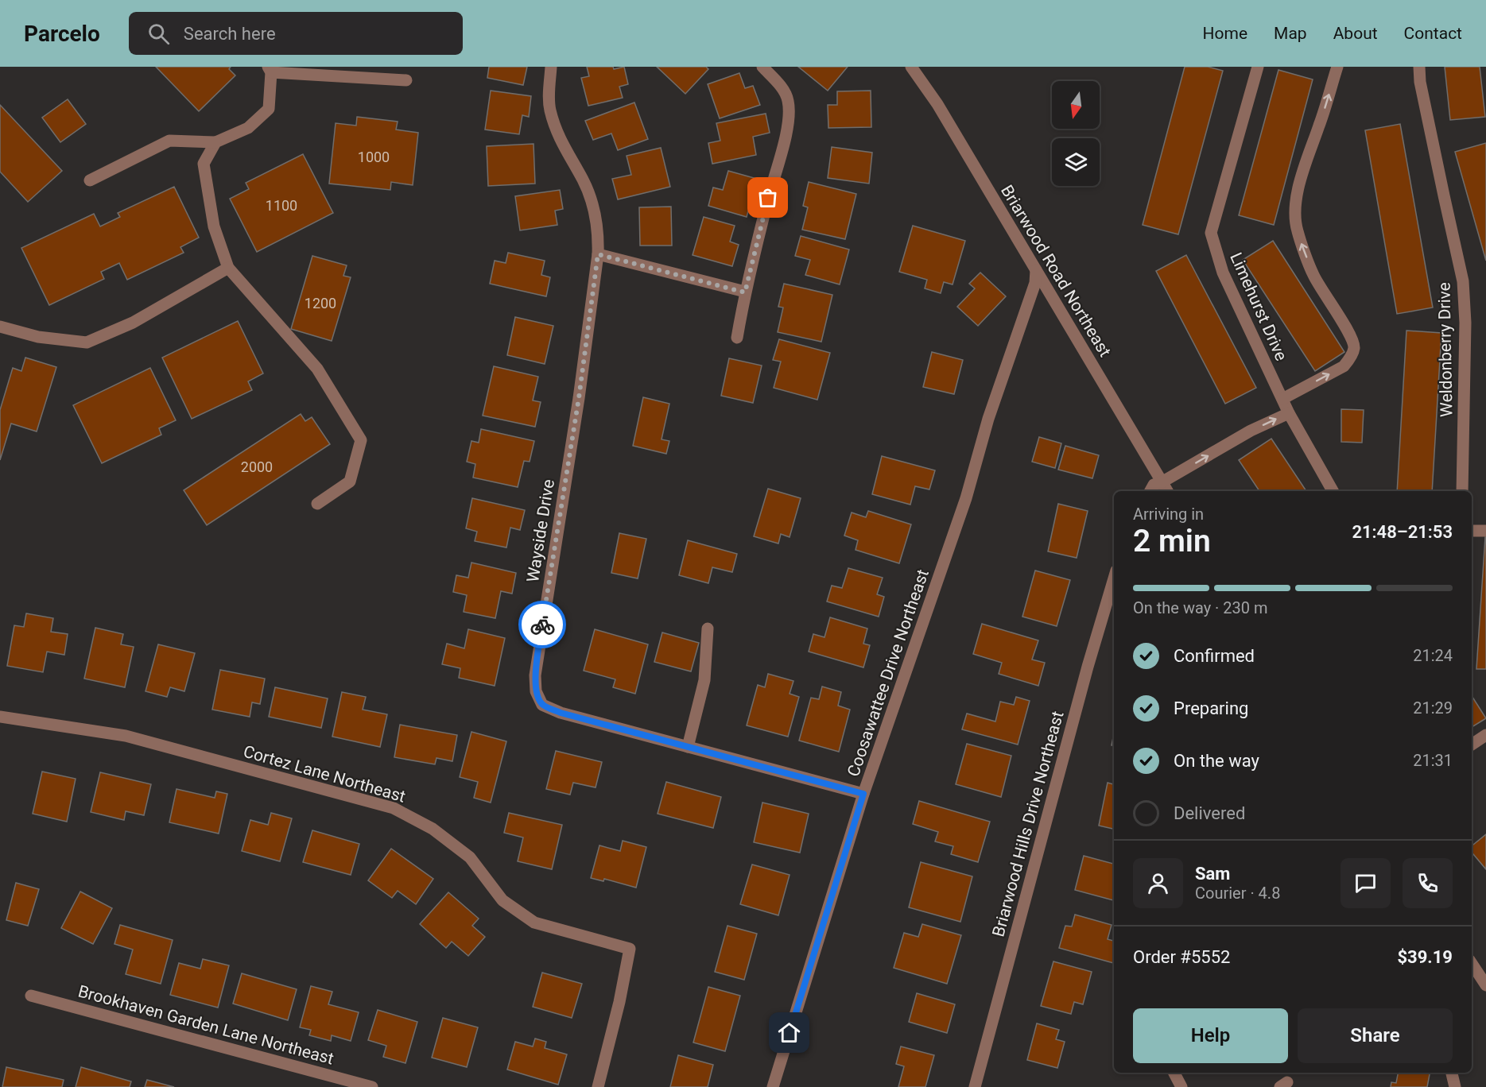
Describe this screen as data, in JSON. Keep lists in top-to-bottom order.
{
  "streets": {
    "street": [
      "Briarwood Road Northeast",
      "Limehurst Drive",
      "Weldonberry Drive",
      "Wayside Drive",
      "Coosawattee Drive Northeast",
      "Cortez Lane Northeast",
      "Briarwood Hills Drive Northeast",
      "Brookhaven Garden Lane Northeast"
    ]
  },
  "crossings": [
    ["Briarwood Road Northeast", "Coosawattee Drive Northeast"],
    ["Wayside Drive", "Coosawattee Drive Northeast"]
  ],
  "house_numbers": [
    "1000",
    "1100",
    "1200",
    "2000"
  ],
  "north": "bottom",
  "page": {
    "header": "Parcelo",
    "search": "Search here",
    "nav": [
      "Home",
      "Map",
      "About",
      "Contact"
    ],
    "heading": ["2 min", "Arriving in", "21:48–21:53"],
    "panel": [
      "Sam",
      "Courier · 4.8",
      "Order #5552",
      "$39.19"
    ],
    "bar": "On the way · 230 m",
    "list": [
      ["Confirmed", "21:24"],
      ["Preparing", "21:29"],
      ["On the way", "21:31"],
      "Delivered"
    ],
    "buttons": ["Help", "Share"]
  }
}
